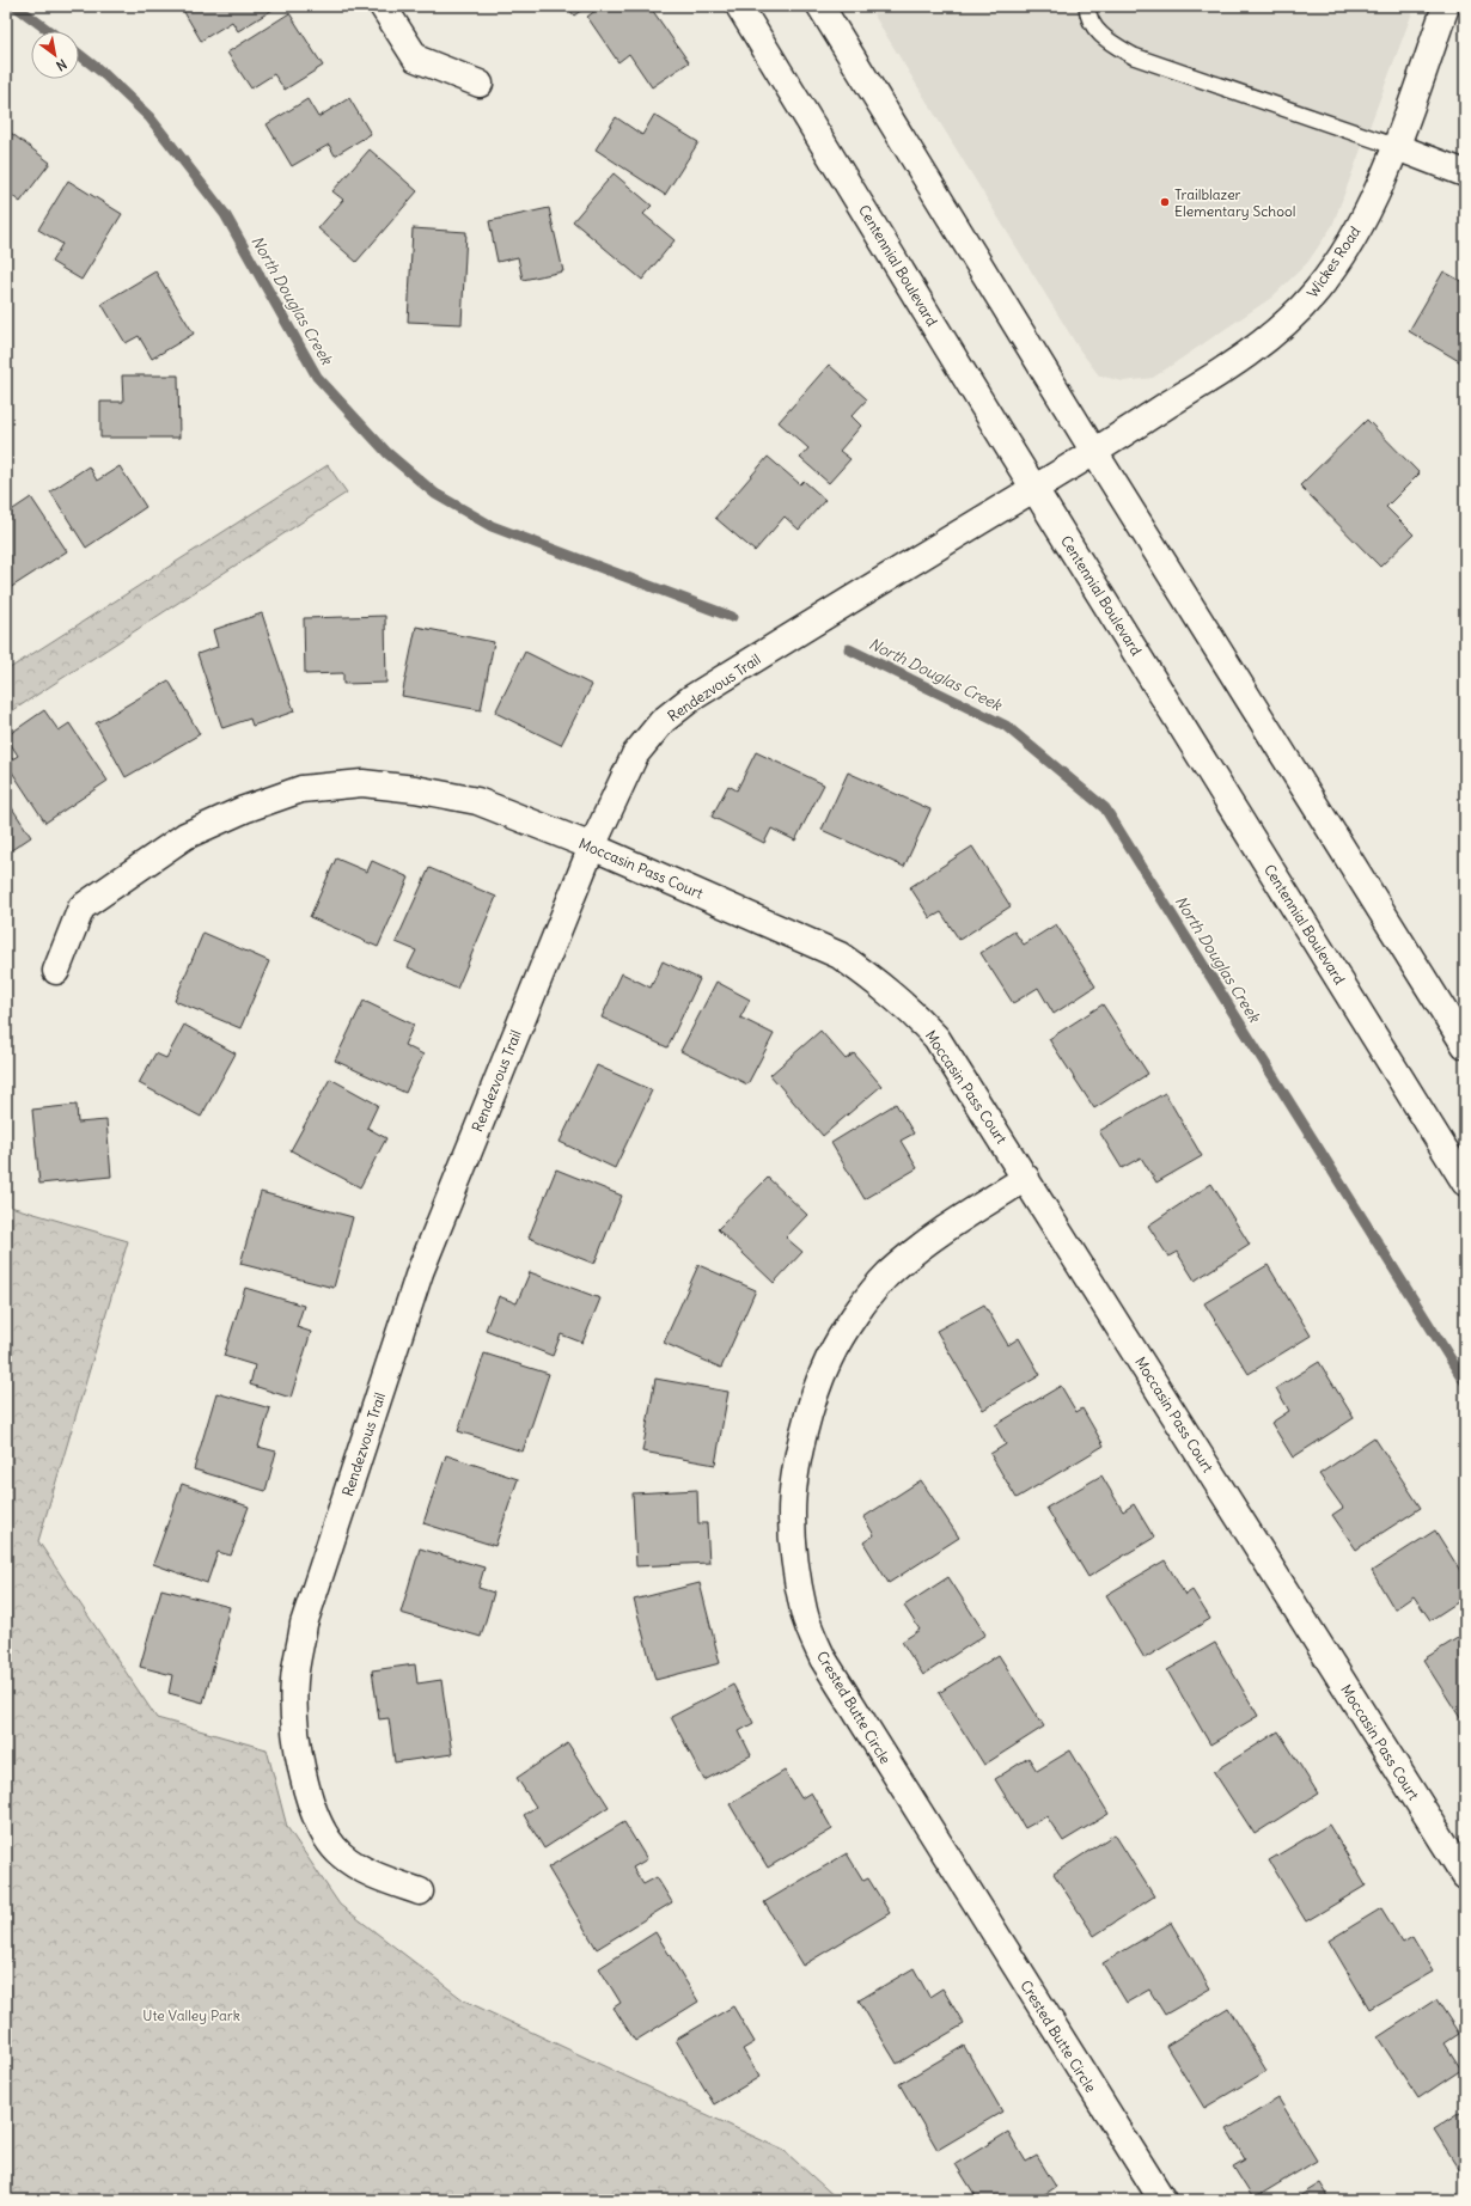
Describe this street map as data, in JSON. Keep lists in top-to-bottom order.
{
  "streets": {
    "street": [
      "Wickes Road",
      "Centennial Boulevard",
      "Rendezvous Trail",
      "Moccasin Pass Court",
      "Crested Butte Circle"
    ]
  },
  "crossings": [
    ["Wickes Road", "Rendezvous Trail"],
    ["Centennial Boulevard", "Rendezvous Trail"],
    ["Rendezvous Trail", "Moccasin Pass Court"],
    ["Moccasin Pass Court", "Crested Butte Circle"]
  ],
  "water": ["North Douglas Creek"],
  "parks": ["Ute Valley Park"],
  "places": ["Trailblazer Elementary School"],
  "north": "bottom right"
}
